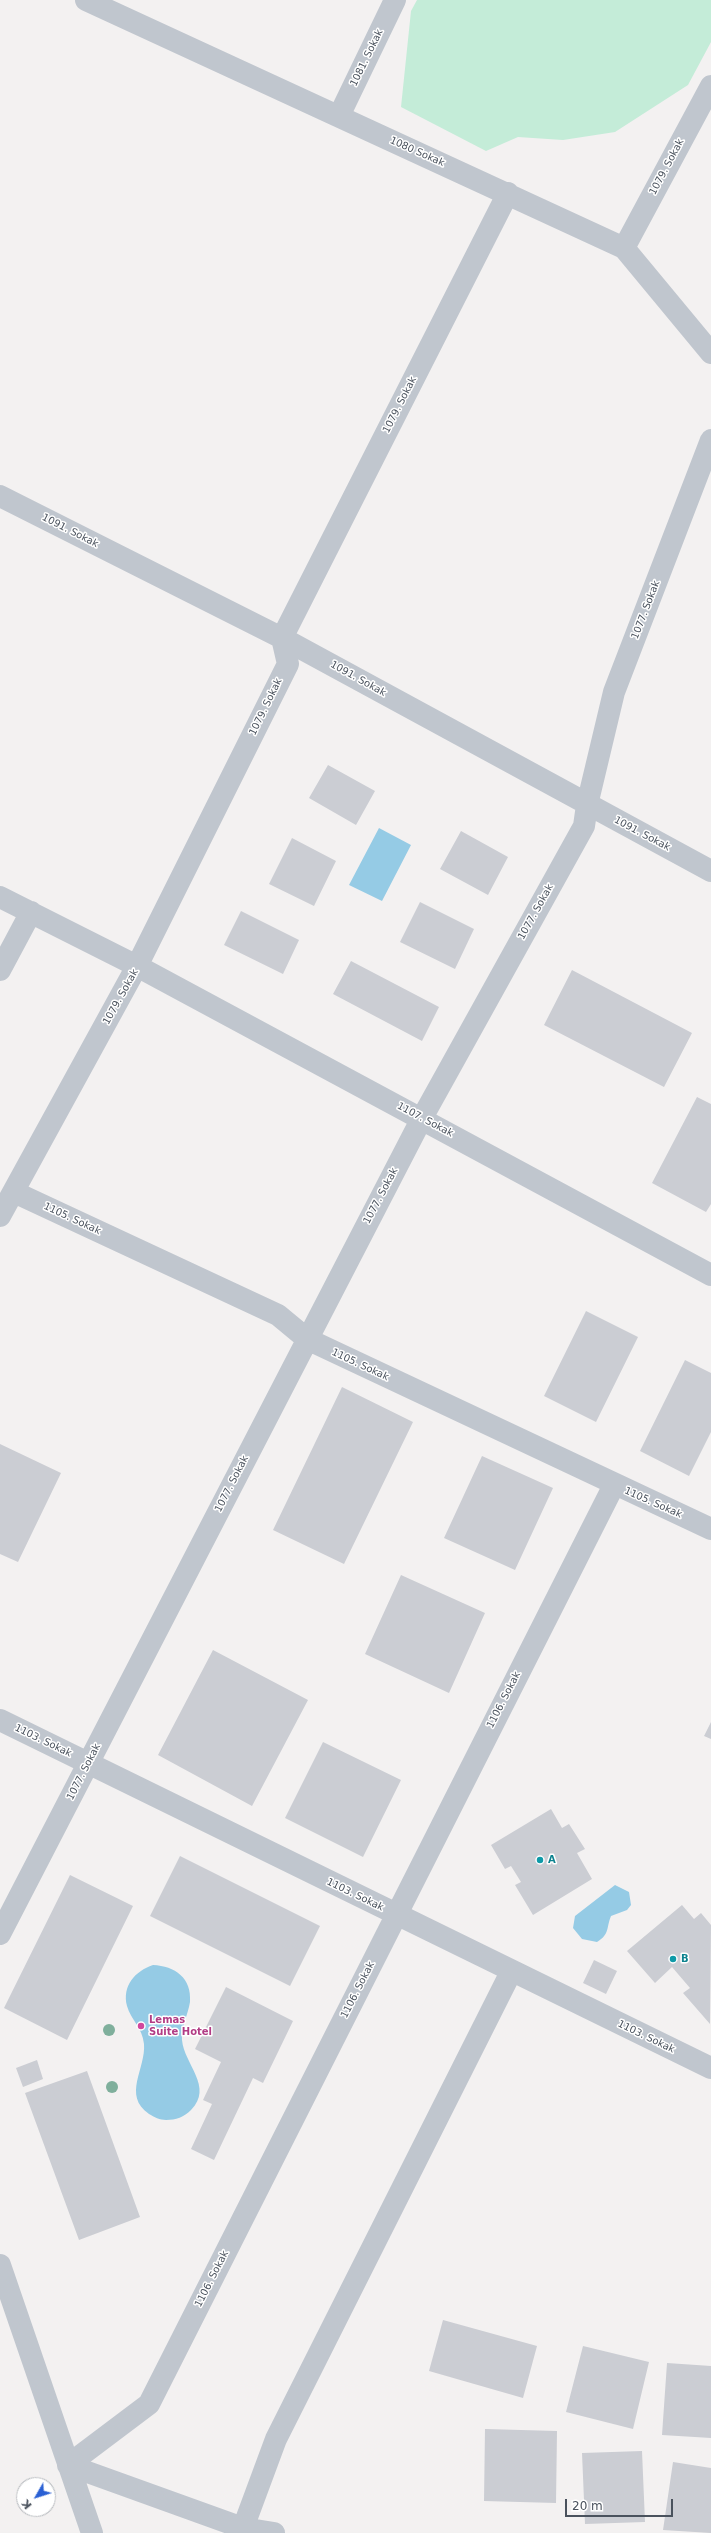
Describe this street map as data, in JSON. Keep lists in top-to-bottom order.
{
  "streets": {
    "street": [
      "1081. Sokak",
      "1080 Sokak",
      "1079. Sokak",
      "1091. Sokak",
      "1077. Sokak",
      "1107. Sokak",
      "1105. Sokak",
      "1106. Sokak",
      "1103. Sokak"
    ]
  },
  "crossings": [
    ["1081. Sokak", "1080 Sokak"],
    ["1080 Sokak", "1079. Sokak"],
    ["1079. Sokak", "1091. Sokak"],
    ["1079. Sokak", "1107. Sokak"],
    ["1079. Sokak", "1105. Sokak"],
    ["1091. Sokak", "1077. Sokak"],
    ["1077. Sokak", "1107. Sokak"],
    ["1077. Sokak", "1105. Sokak"],
    ["1077. Sokak", "1103. Sokak"],
    ["1105. Sokak", "1106. Sokak"],
    ["1106. Sokak", "1103. Sokak"]
  ],
  "places": ["A", "B", "Lemas Suite Hotel"],
  "scale_bar": "20 m",
  "north": "bottom left"
}
